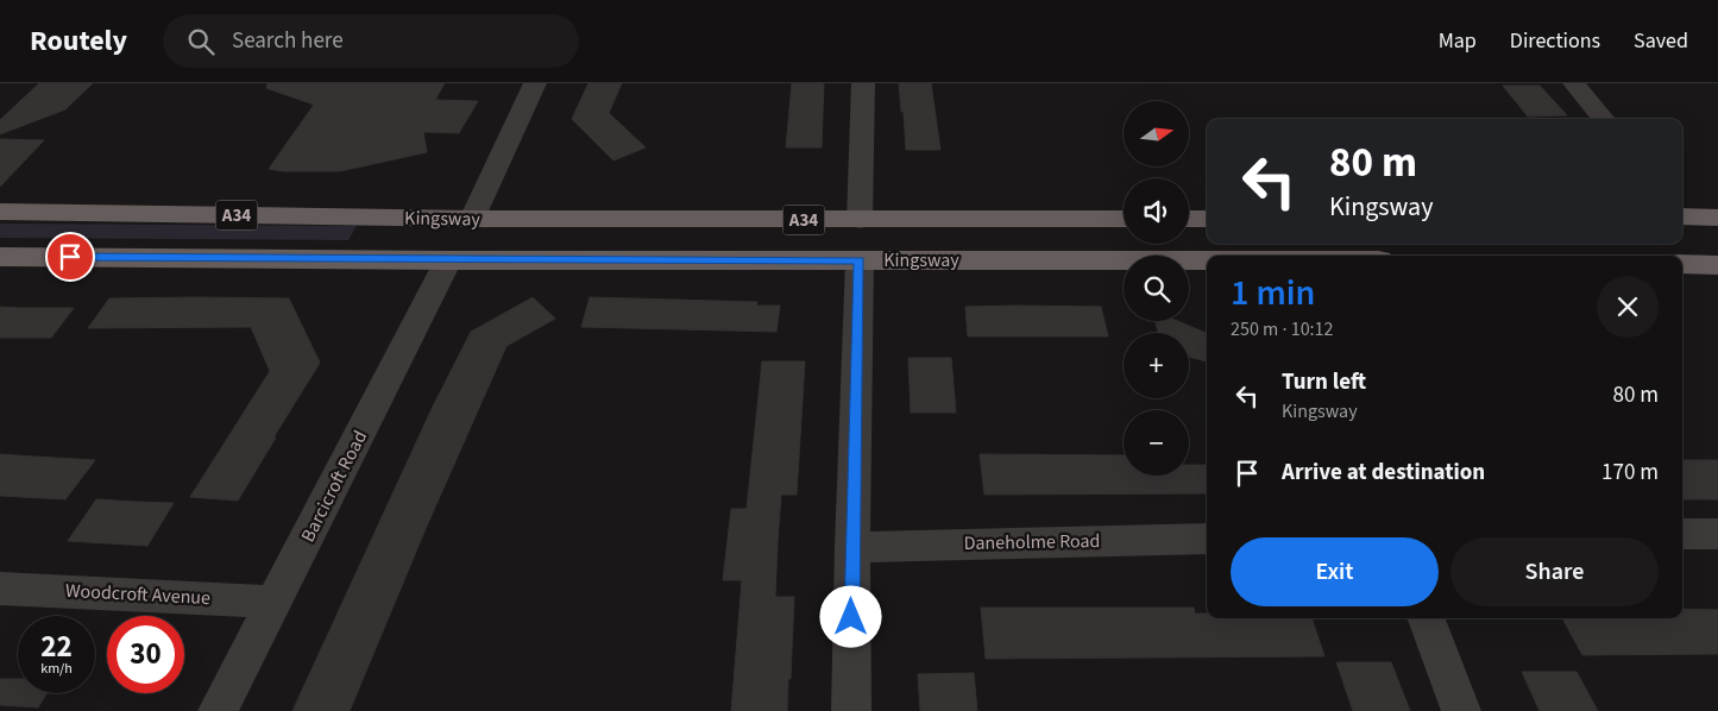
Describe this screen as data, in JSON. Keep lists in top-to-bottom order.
{
  "streets": {
    "highway": ["A34", "Kingsway"],
    "street": ["Barcicroft Road", "Daneholme Road", "Woodcroft Avenue"]
  },
  "crossings": [
    ["Kingsway", "Barcicroft Road"],
    ["Barcicroft Road", "Woodcroft Avenue"]
  ],
  "north": "right",
  "page": {
    "header": "Routely",
    "search": "Search here",
    "nav": ["Map", "Directions", "Saved"],
    "map_buttons": ["+", "−"],
    "turn": ["80 m", "Kingsway"],
    "heading": ["1 min", "250 m · 10:12"],
    "list": [
      {
        "name": "Turn left",
        "note": "Kingsway",
        "value": "80 m"
      },
      {
        "name": "Arrive at destination",
        "value": "170 m"
      }
    ],
    "buttons": ["Exit", "Share"],
    "speed": "22 km/h",
    "limit": "30"
  }
}
